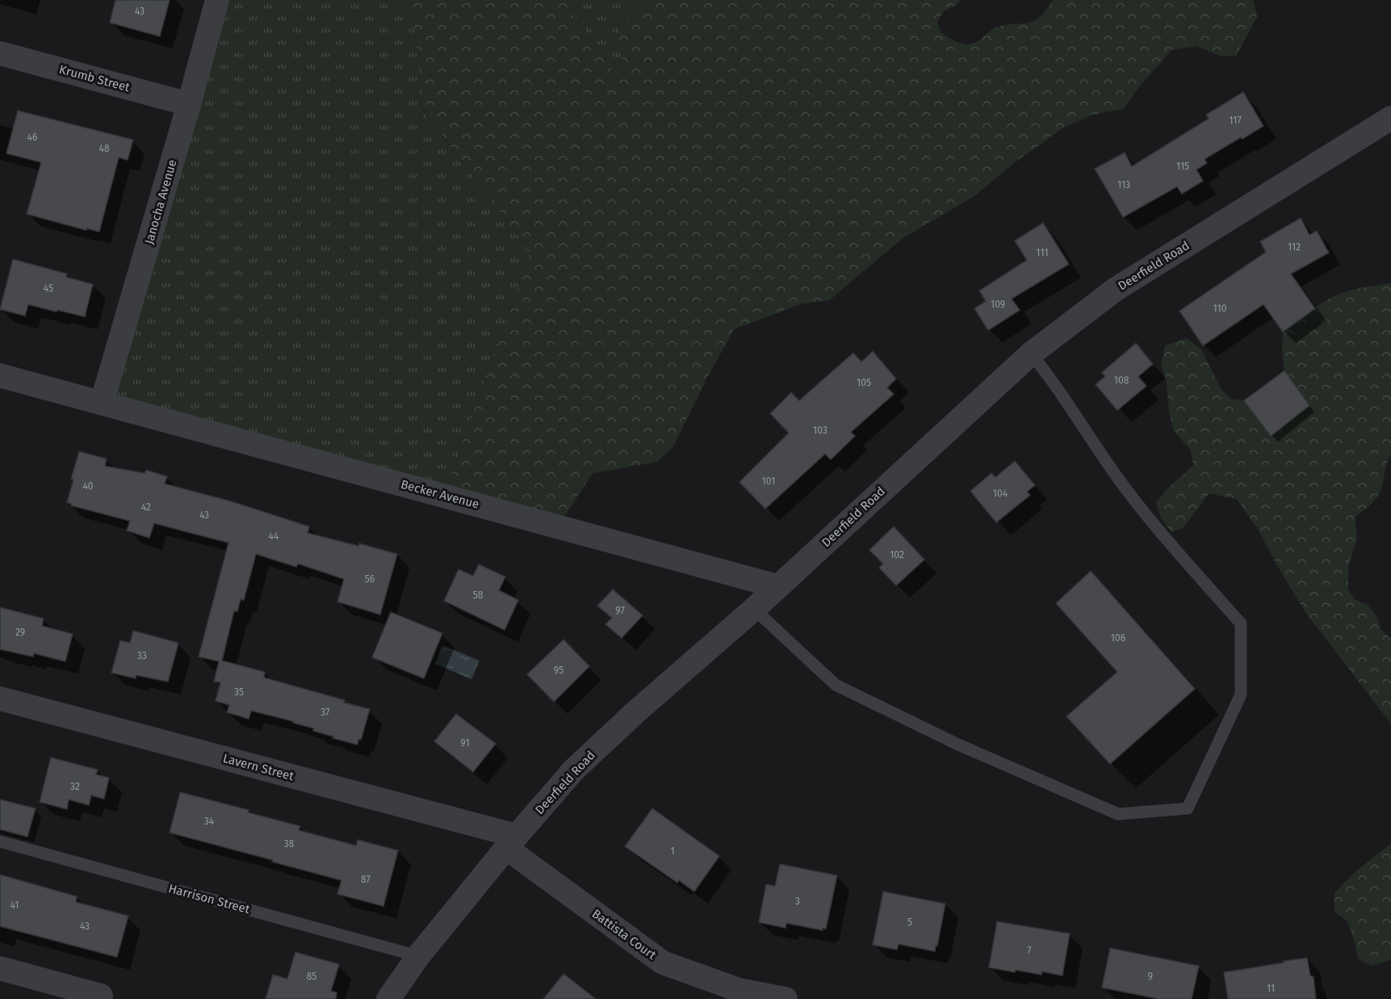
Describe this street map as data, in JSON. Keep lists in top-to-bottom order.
{
  "streets": {
    "street": [
      "Krumb Street",
      "Janocha Avenue",
      "Deerfield Road",
      "Becker Avenue",
      "Lavern Street",
      "Battista Court"
    ],
    "lane": ["Harrison Street"]
  },
  "crossings": [
    ["Krumb Street", "Janocha Avenue"],
    ["Janocha Avenue", "Becker Avenue"],
    ["Deerfield Road", "Becker Avenue"],
    ["Deerfield Road", "Lavern Street"],
    ["Deerfield Road", "Harrison Street"],
    ["Deerfield Road", "Battista Court"],
    ["Lavern Street", "Battista Court"]
  ],
  "house_numbers": [
    "43",
    "117",
    "46",
    "48",
    "115",
    "113",
    "112",
    "111",
    "45",
    "109",
    "110",
    "108",
    "105",
    "103",
    "101",
    "40",
    "104",
    "42",
    "43",
    "44",
    "102",
    "56",
    "58",
    "97",
    "29",
    "106",
    "33",
    "95",
    "35",
    "37",
    "91",
    "32",
    "34",
    "38",
    "1",
    "87",
    "3",
    "41",
    "5",
    "43",
    "7",
    "85",
    "9",
    "11"
  ]
}
